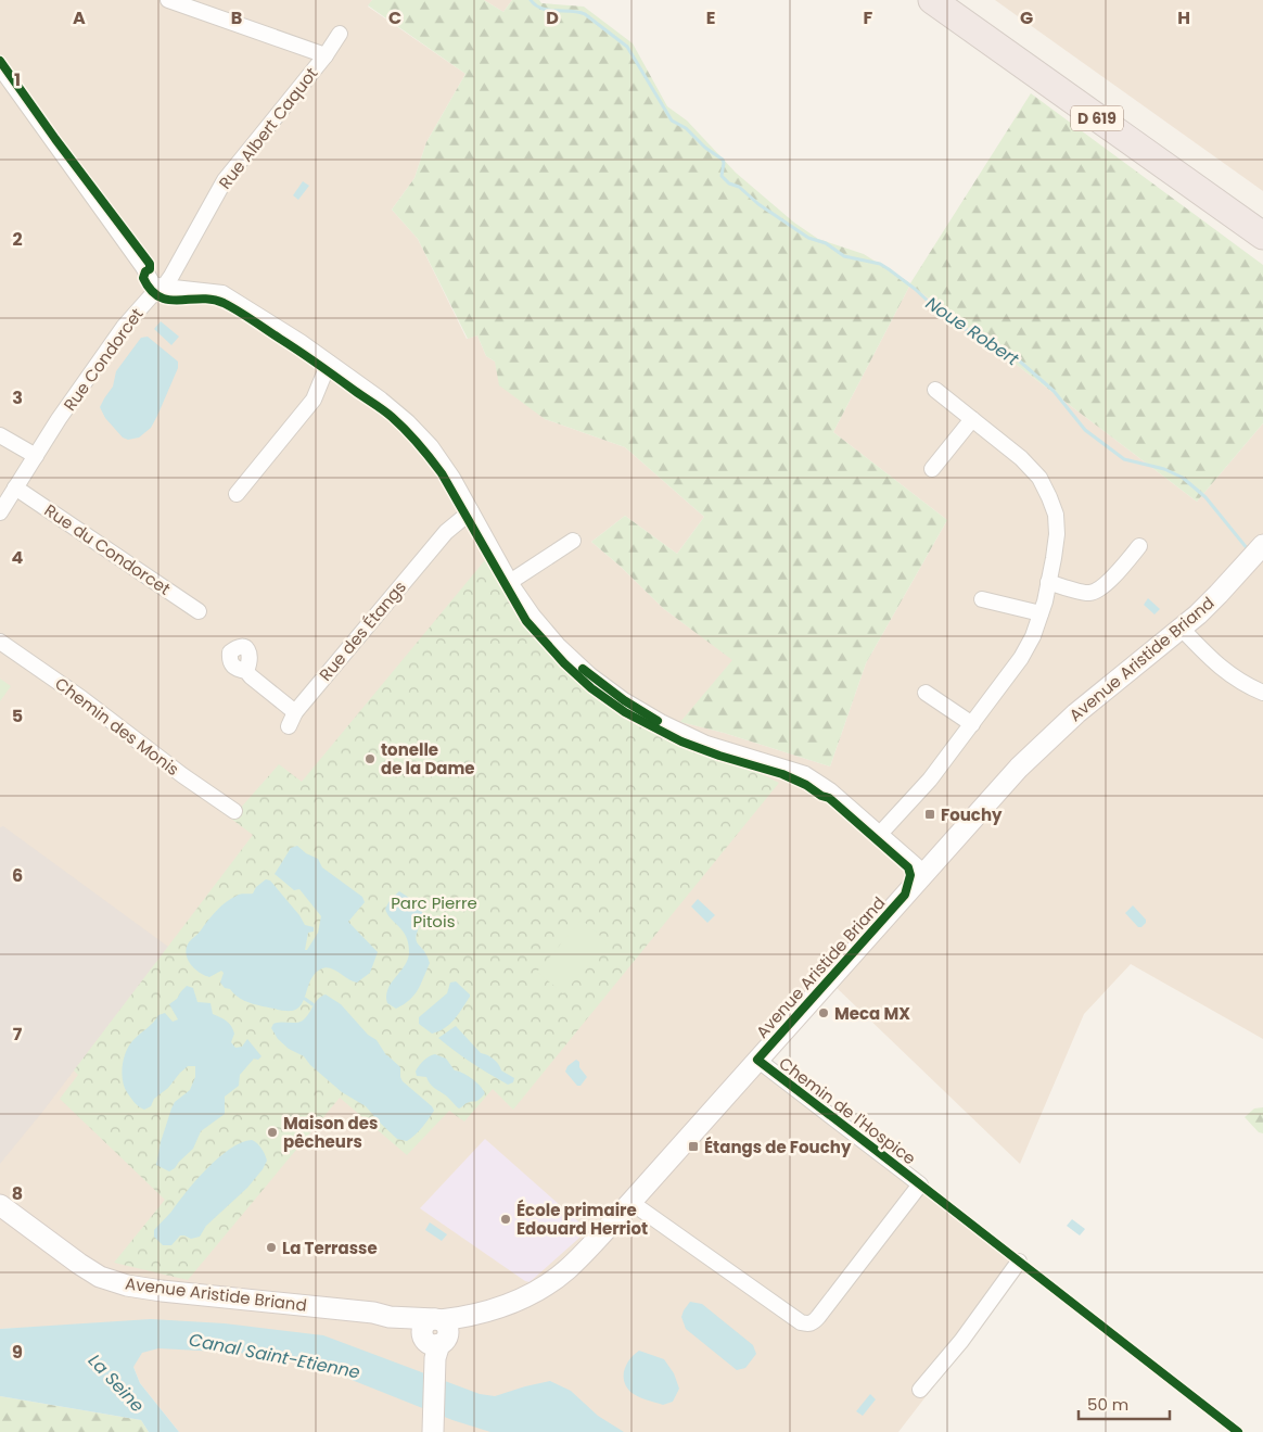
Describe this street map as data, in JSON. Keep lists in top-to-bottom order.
{
  "streets": {
    "highway": ["D 619"],
    "street": [
      "Rue Albert Caquot",
      "Rue Condorcet",
      "Rue du Condorcet",
      "Rue des Étangs",
      "Avenue Aristide Briand",
      "Chemin des Monis",
      "Chemin de l'Hospice"
    ]
  },
  "crossings": [
    ["Rue Albert Caquot", "Rue Condorcet"],
    ["Rue Condorcet", "Rue du Condorcet"],
    ["Avenue Aristide Briand", "Chemin de l'Hospice"]
  ],
  "water": ["Noue Robert", "Canal Saint-Etienne", "La Seine"],
  "parks": ["Parc Pierre Pitois"],
  "places": {
    "other": [
      "tonelle de la Dame",
      "Meca MX",
      "Maison des pêcheurs",
      "École primaire Edouard Herriot",
      "La Terrasse"
    ],
    "transit": ["Fouchy", "Étangs de Fouchy"]
  },
  "scale_bar": "50 m",
  "grid": {
    "columns": [
      "A",
      "B",
      "C",
      "D",
      "E",
      "F",
      "G",
      "H"
    ],
    "rows": [
      "1",
      "2",
      "3",
      "4",
      "5",
      "6",
      "7",
      "8",
      "9"
    ]
  }
}
